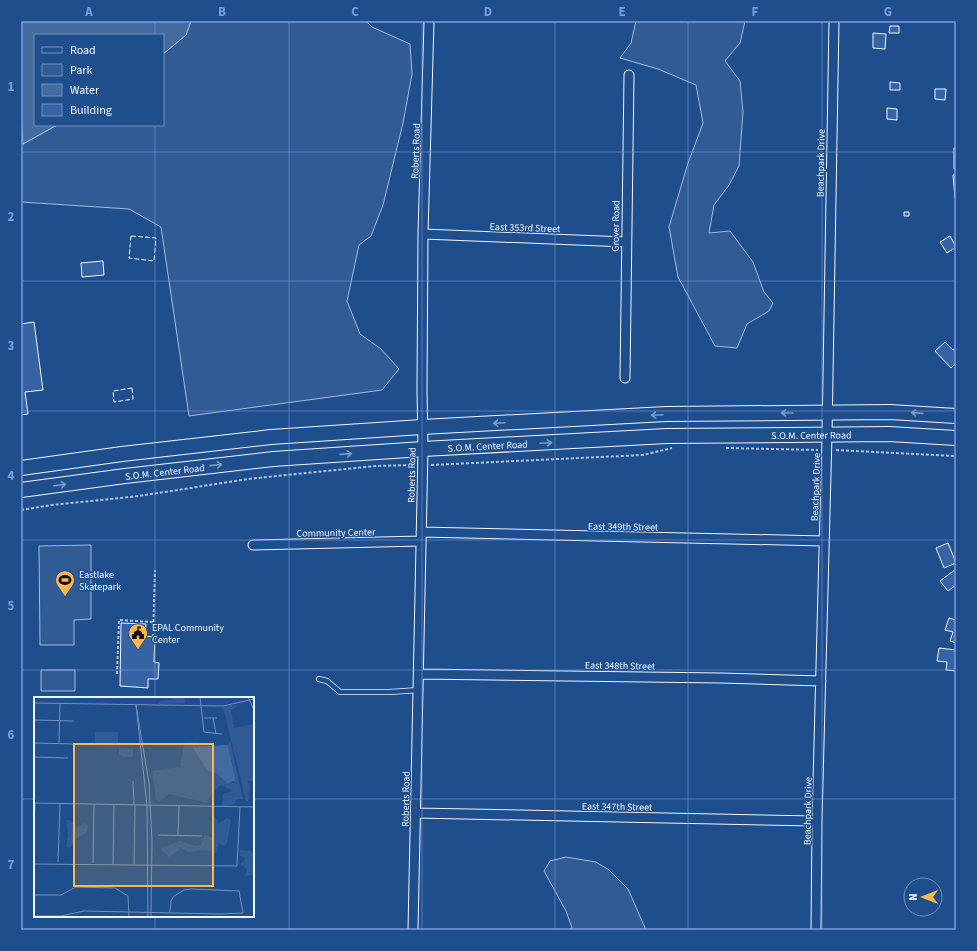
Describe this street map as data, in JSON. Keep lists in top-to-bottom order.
{
  "streets": {
    "main road": ["S.O.M. Center Road"],
    "street": [
      "Roberts Road",
      "Beachpark Drive",
      "Grover Road",
      "East 353rd Street",
      "East 349th Street",
      "Community Center",
      "East 348th Street",
      "East 347th Street"
    ]
  },
  "crossings": [
    ["Roberts Road", "East 353rd Street"],
    ["Roberts Road", "S.O.M. Center Road"],
    ["Roberts Road", "East 349th Street"],
    ["Roberts Road", "Community Center"],
    ["Roberts Road", "East 348th Street"],
    ["Roberts Road", "East 347th Street"],
    ["Beachpark Drive", "S.O.M. Center Road"],
    ["Beachpark Drive", "East 349th Street"],
    ["Beachpark Drive", "East 348th Street"],
    ["Beachpark Drive", "East 347th Street"],
    ["Grover Road", "East 353rd Street"],
    ["East 349th Street", "Community Center"]
  ],
  "places": {
    "sports": ["Eastlake Skatepark"],
    "public building": ["EPAL Community Center"]
  },
  "legend": [
    "Road",
    "Park",
    "Water",
    "Building"
  ],
  "north": "left",
  "grid": {
    "columns": [
      "A",
      "B",
      "C",
      "D",
      "E",
      "F",
      "G"
    ],
    "rows": [
      "1",
      "2",
      "3",
      "4",
      "5",
      "6",
      "7"
    ]
  }
}
